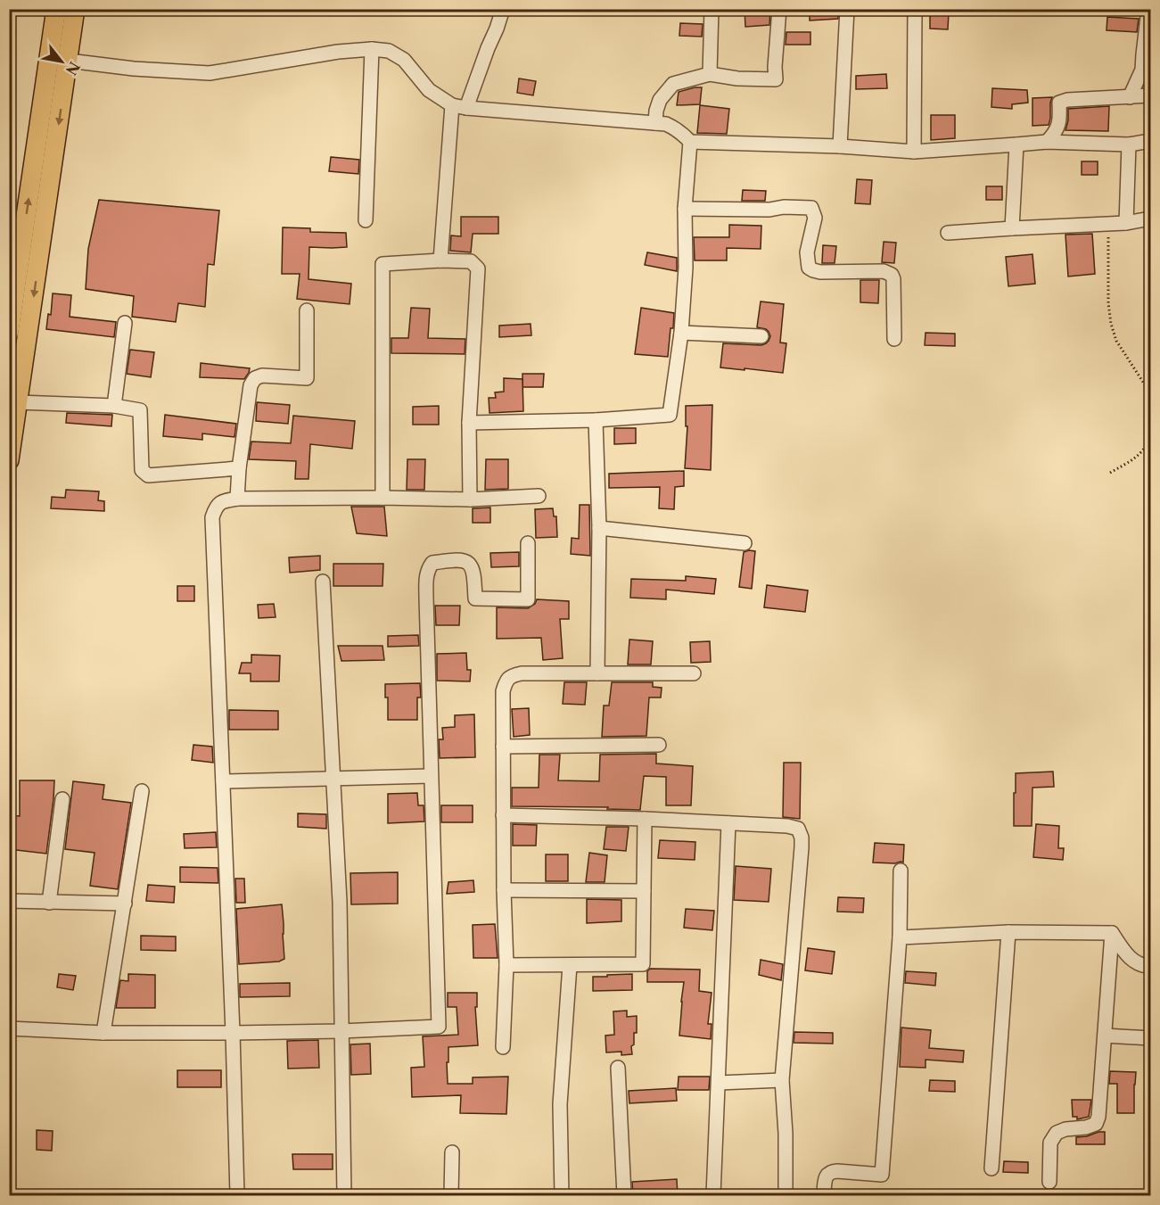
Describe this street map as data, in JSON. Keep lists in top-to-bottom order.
{
  "north": "bottom right"
}
